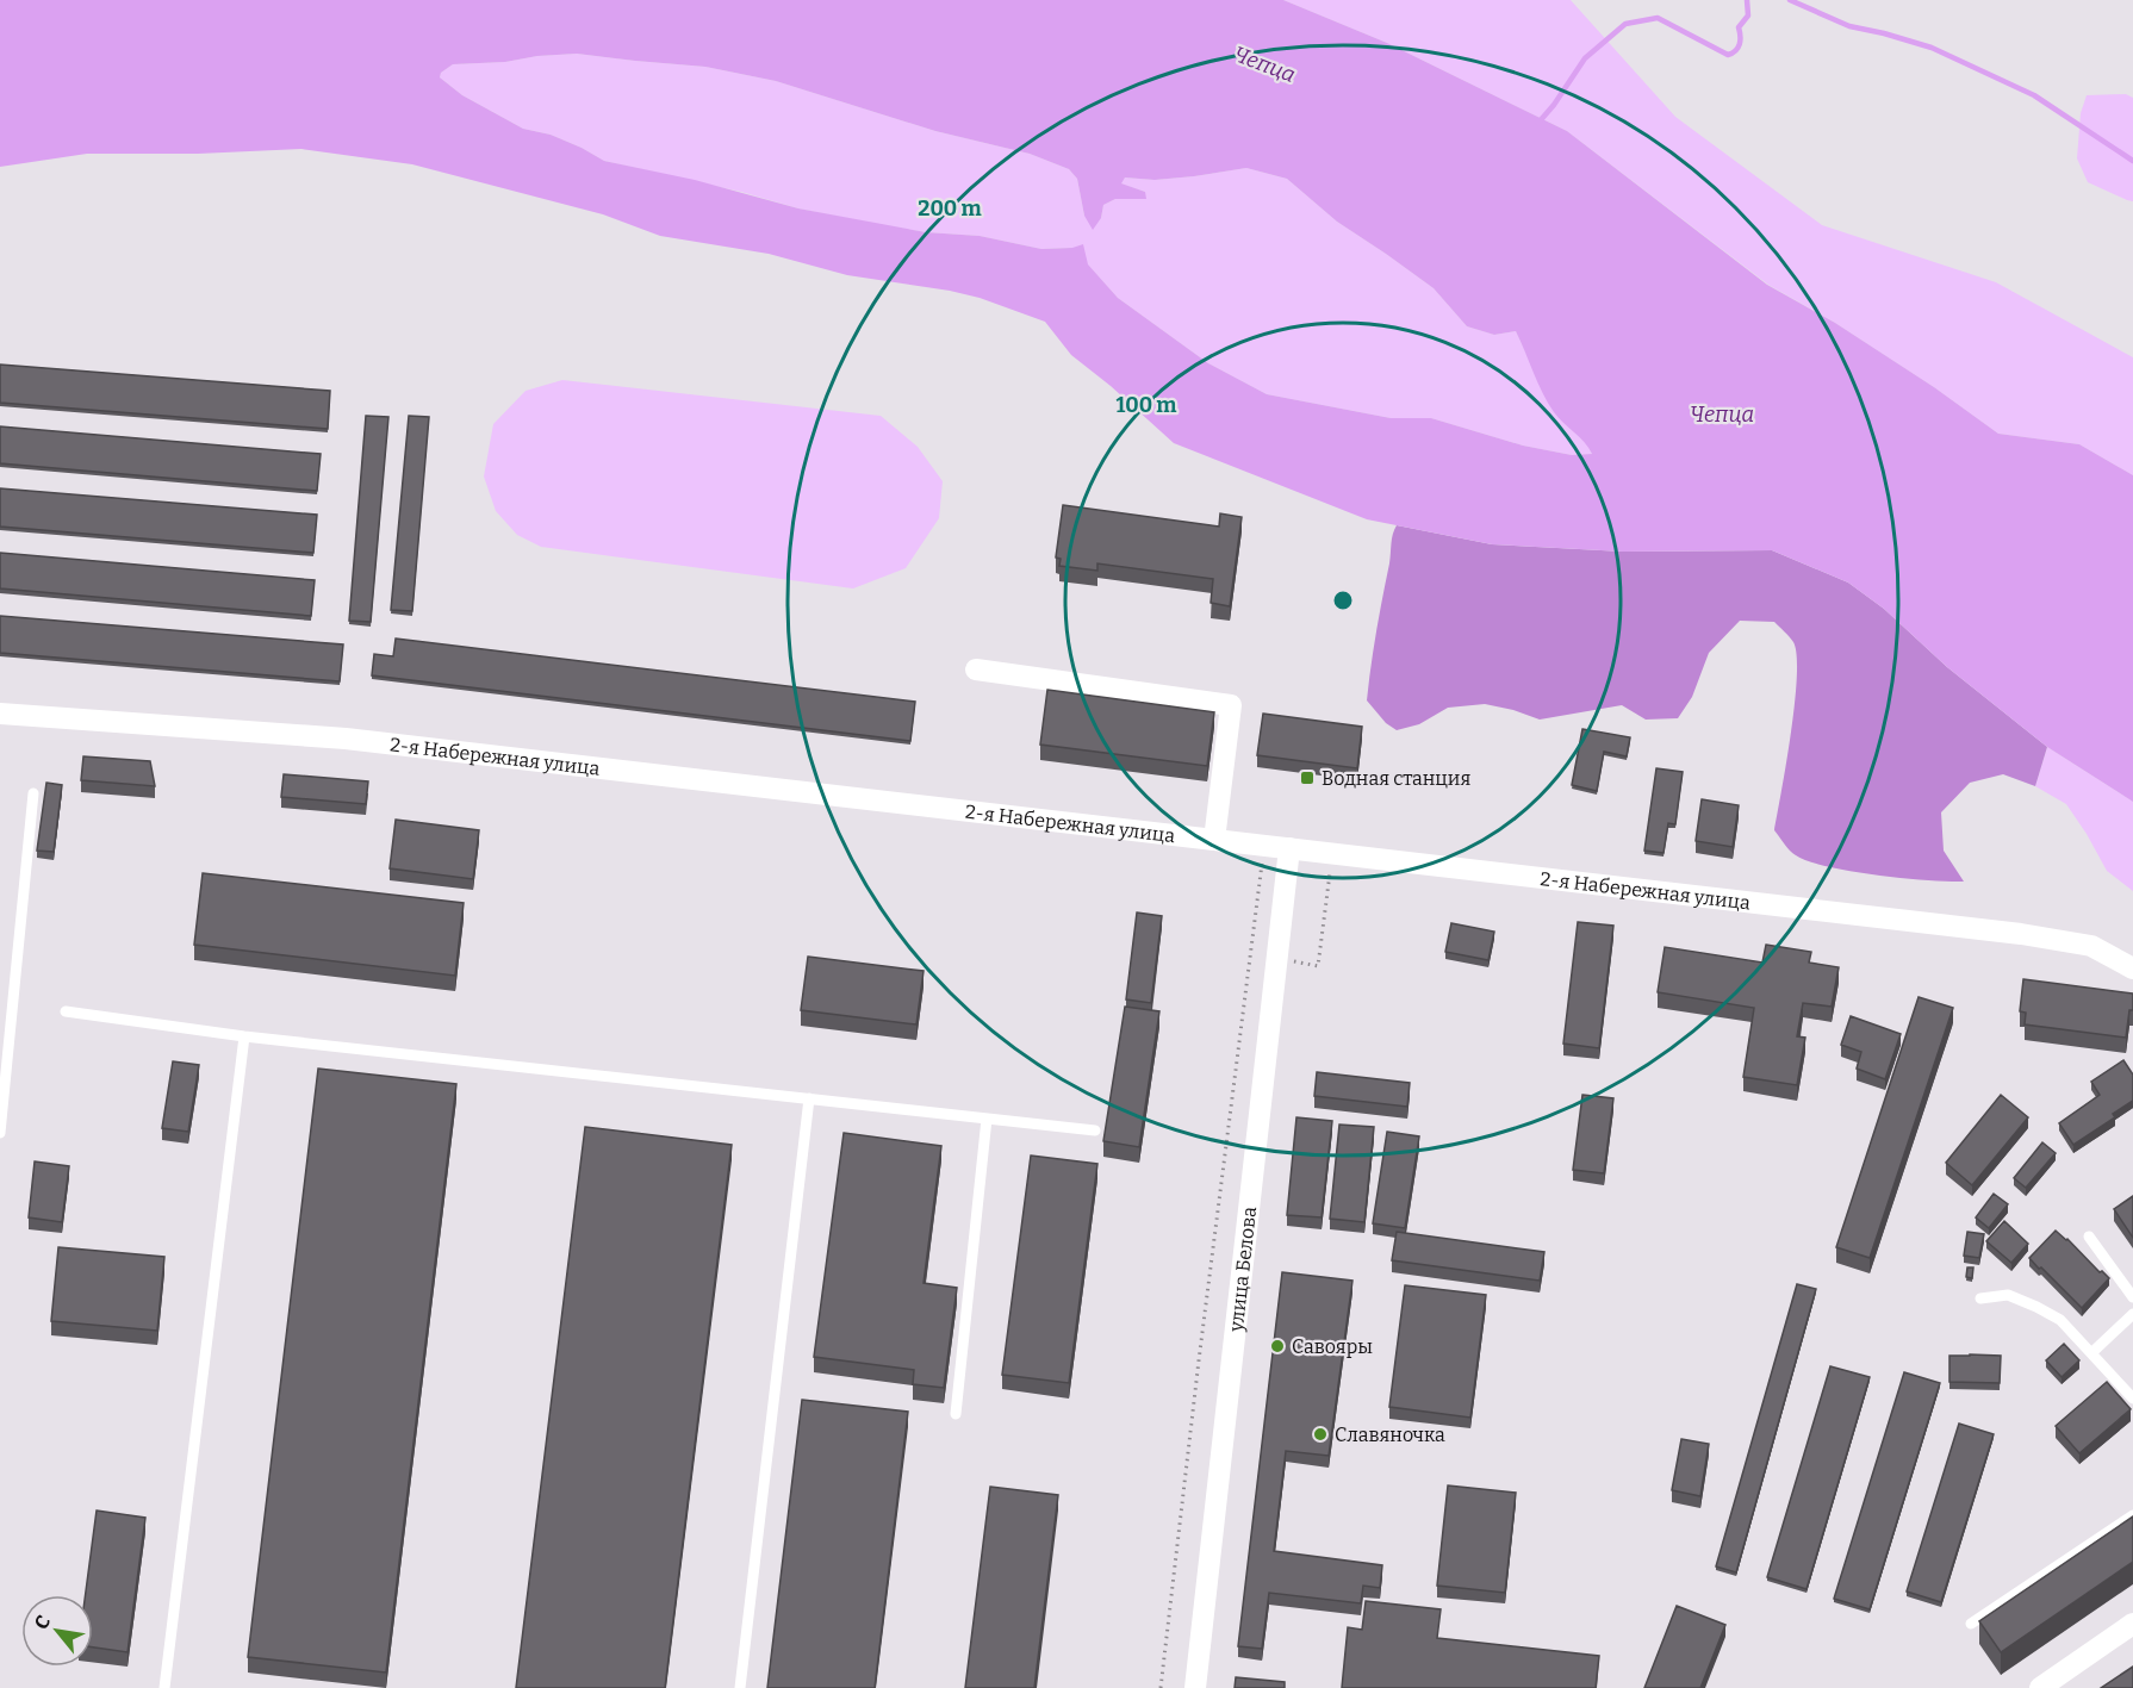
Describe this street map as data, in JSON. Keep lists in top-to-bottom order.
{
  "streets": {
    "street": ["2-я Набережная улица", "улица Белова"]
  },
  "crossings": [
    ["2-я Набережная улица", "улица Белова"]
  ],
  "water": ["Чепца"],
  "places": {
    "transit": ["Водная станция"],
    "other": ["Савояры", "Славяночка"]
  },
  "north": "top left",
  "rings": ["200 m", "100 m"]
}
